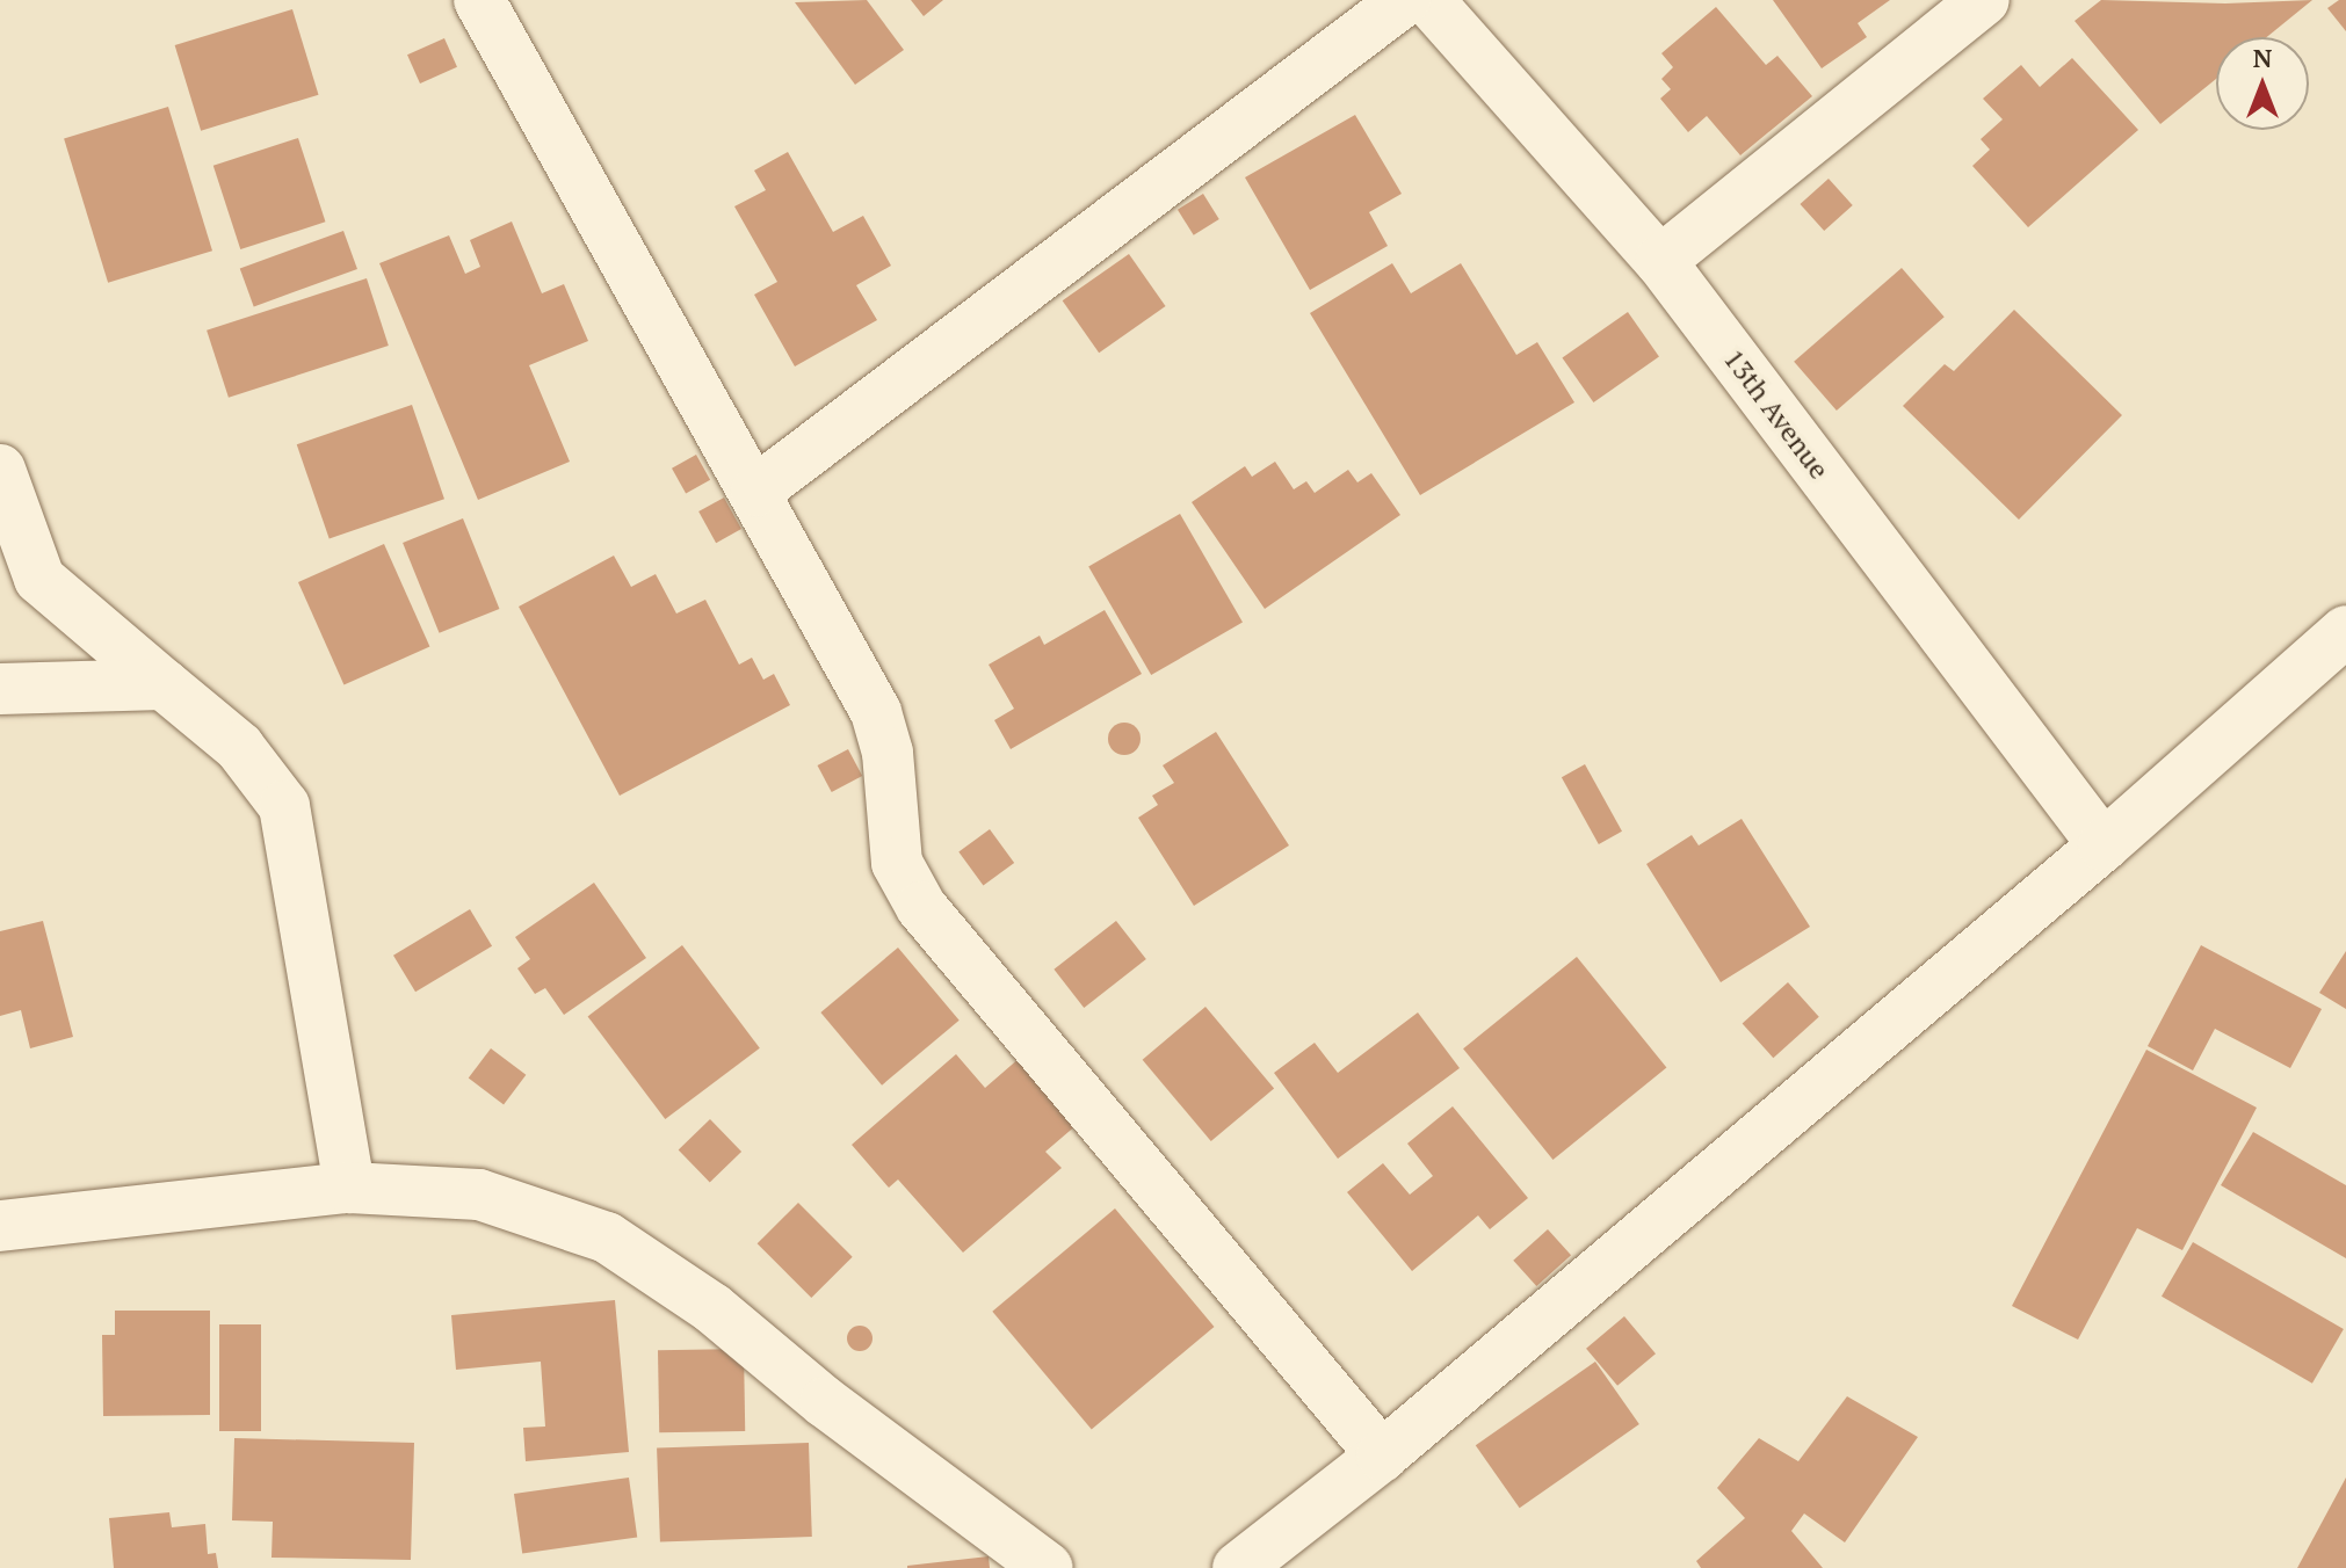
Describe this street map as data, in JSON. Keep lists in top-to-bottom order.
{
  "streets": {
    "street": ["13th Avenue"]
  },
  "north": "top"
}
